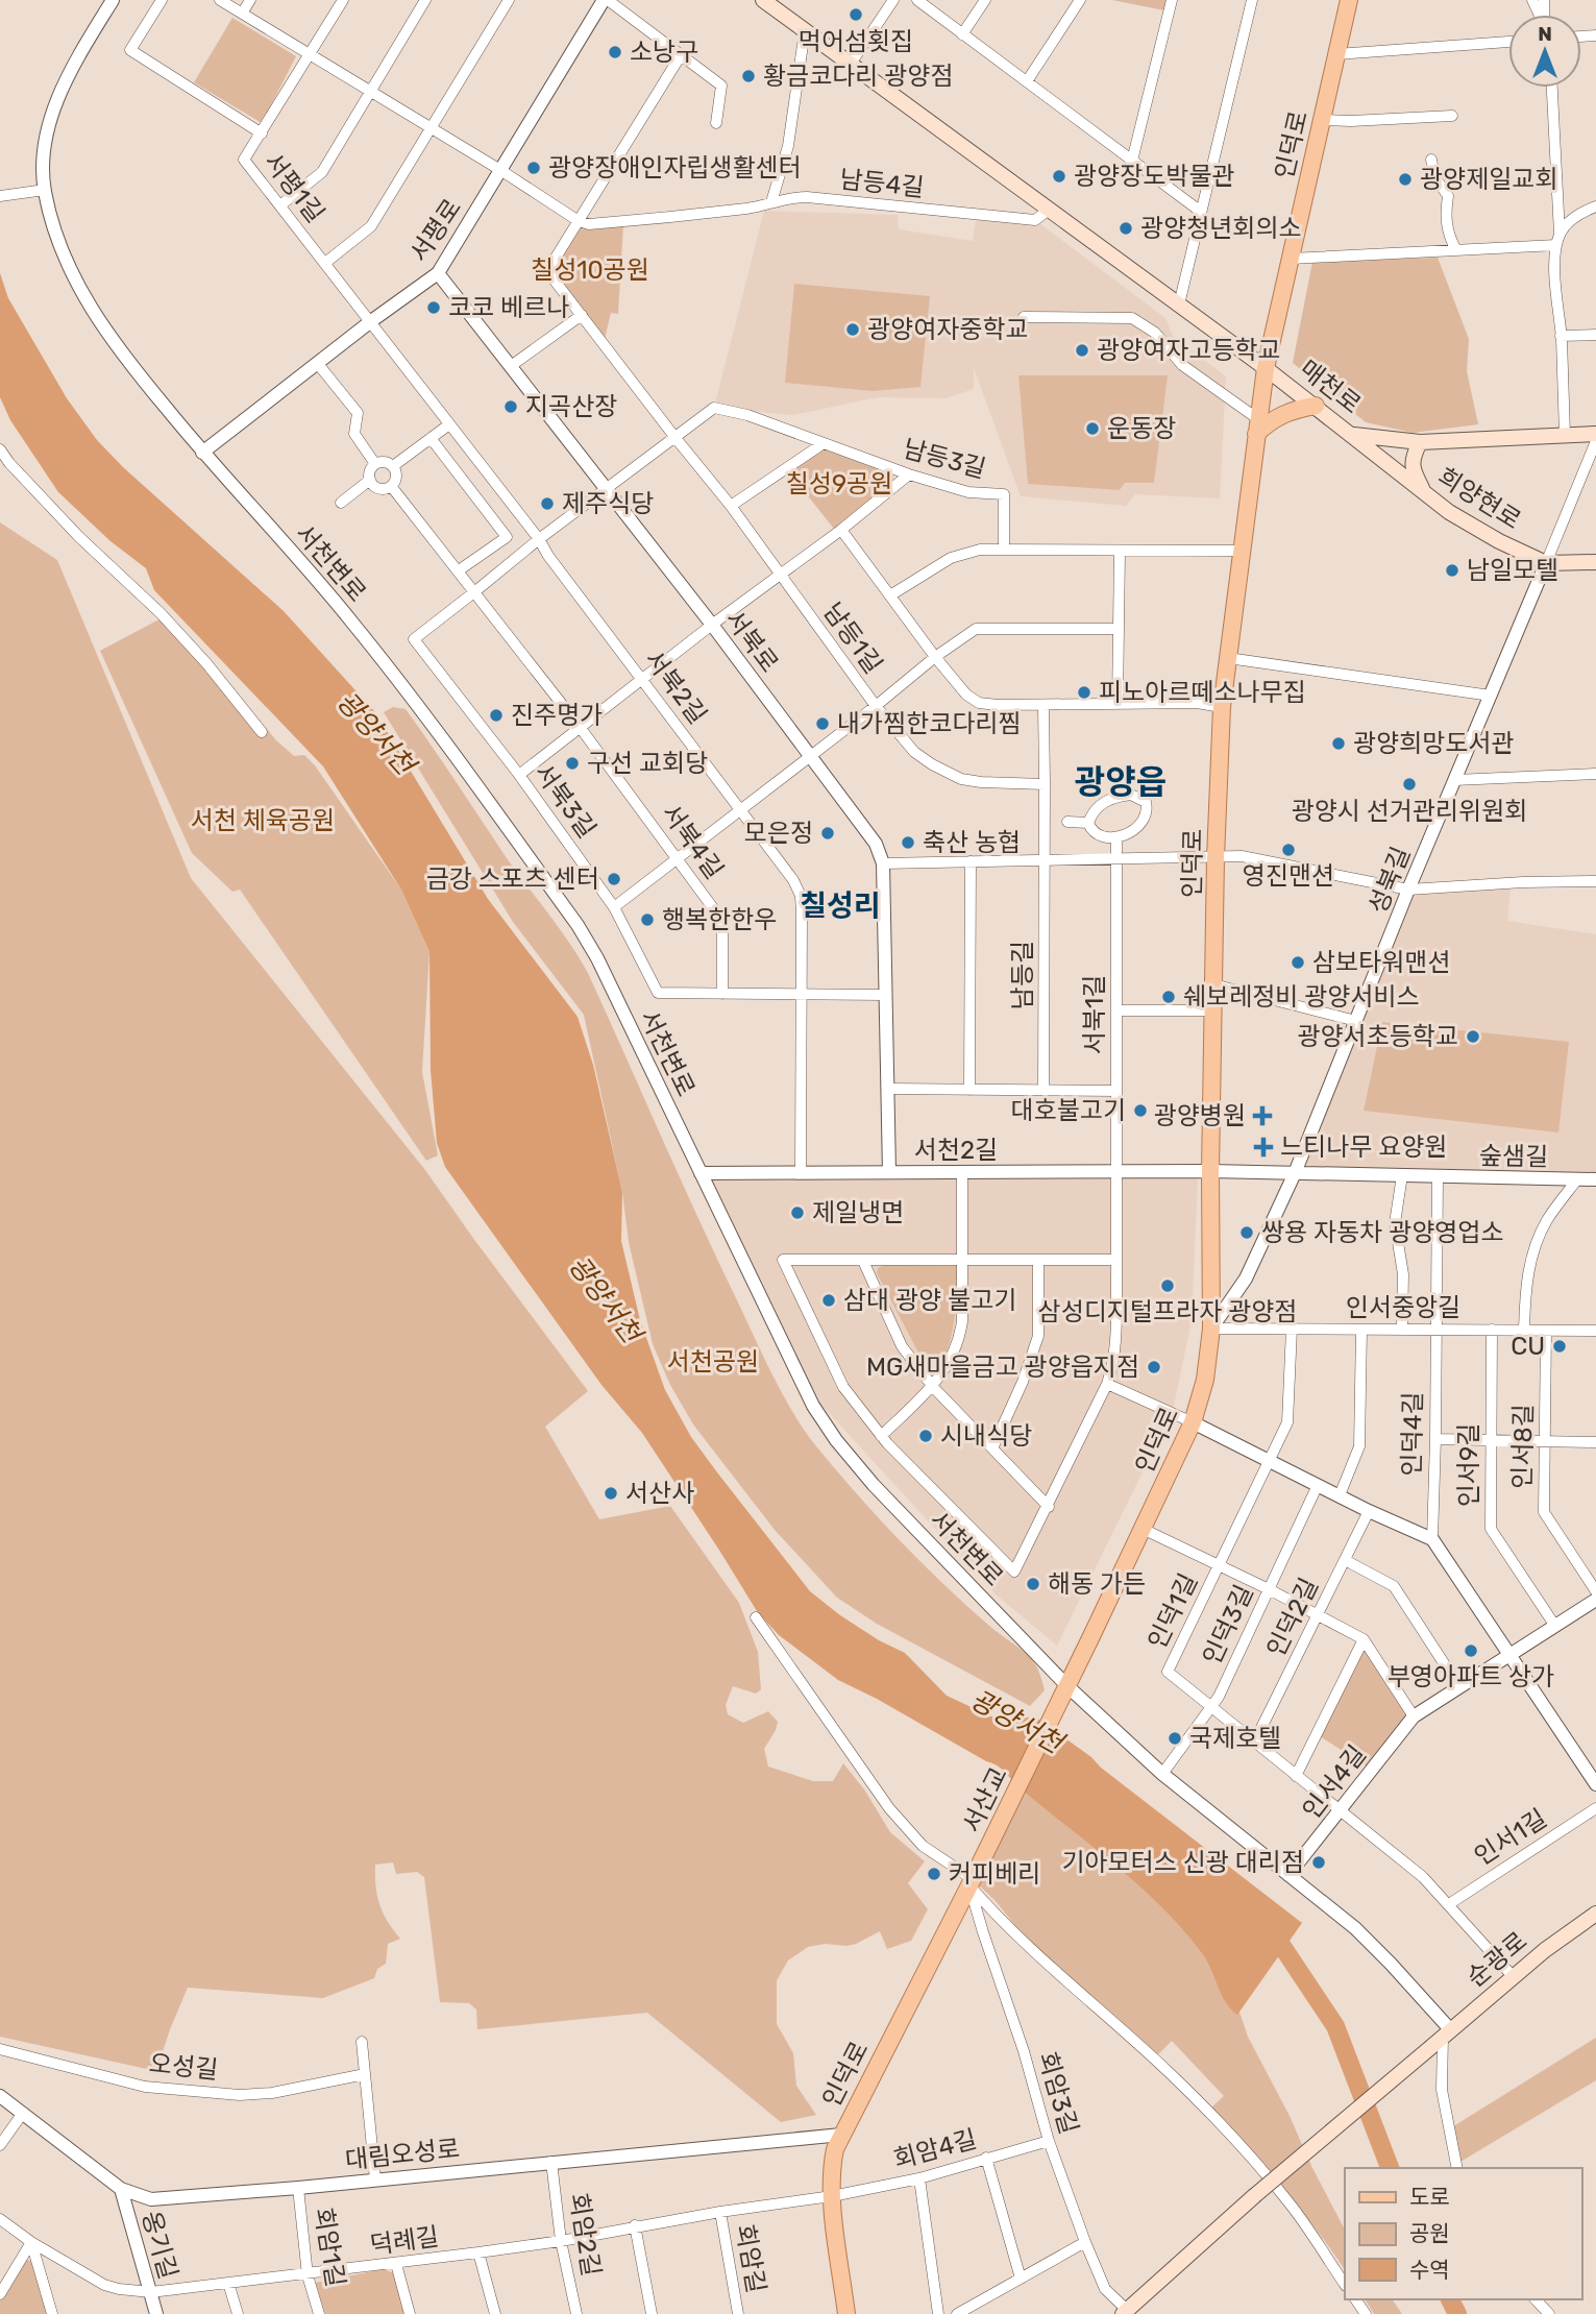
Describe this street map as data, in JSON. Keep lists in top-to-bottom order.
{
  "streets": {
    "main road": [
      "인덕로",
      "매천로",
      "희양현로",
      "서산교",
      "순광로"
    ],
    "street": [
      "남등4길",
      "서평1길",
      "서평로",
      "남등3길",
      "서천변로",
      "남등1길",
      "서북로",
      "서북2길",
      "서북3길",
      "서북4길",
      "성북길",
      "남등길",
      "서북1길",
      "서천2길",
      "숲샘길",
      "인서중앙길",
      "인덕4길",
      "인서8길",
      "인서9길",
      "인덕1길",
      "인덕2길",
      "인덕3길",
      "인서4길",
      "인서1길",
      "오성길",
      "회암3길",
      "회암4길",
      "대림오성로",
      "회암2길",
      "덕례길",
      "옹기길",
      "회암1길",
      "회암길"
    ]
  },
  "crossings": [
    ["인덕로", "매천로"],
    ["인덕로", "서천변로"],
    ["인덕로", "성북길"],
    ["인덕로", "서천2길"],
    ["인덕로", "숲샘길"],
    ["인덕로", "인서중앙길"],
    ["인덕로", "서산교"],
    ["인덕로", "회암3길"],
    ["인덕로", "회암4길"],
    ["인덕로", "대림오성로"],
    ["인덕로", "덕례길"],
    ["남등4길", "매천로"],
    ["남등4길", "남등1길"],
    ["서평1길", "서평로"],
    ["서평1길", "서북2길"],
    ["서평로", "서천변로"],
    ["서평로", "서북로"],
    ["서평로", "서북2길"],
    ["매천로", "희양현로"],
    ["남등3길", "남등1길"],
    ["희양현로", "성북길"],
    ["서천변로", "서천2길"],
    ["서천변로", "인덕3길"],
    ["서천변로", "인서4길"],
    ["서천변로", "순광로"],
    ["남등1길", "남등길"],
    ["서북로", "서북3길"],
    ["서북로", "서천2길"],
    ["서북2길", "서북3길"],
    ["서북2길", "서천2길"],
    ["서북3길", "서북4길"],
    ["성북길", "숲샘길"],
    ["성북길", "인서중앙길"],
    ["서북1길", "서천2길"],
    ["서천2길", "숲샘길"],
    ["숲샘길", "인덕4길"],
    ["인서중앙길", "인덕4길"],
    ["인서중앙길", "인서8길"],
    ["인서중앙길", "인서9길"],
    ["인서9길", "인서4길"],
    ["인덕1길", "인덕2길"],
    ["인덕1길", "인덕3길"],
    ["인덕1길", "인서4길"],
    ["인덕1길", "인서1길"],
    ["인덕1길", "순광로"],
    ["서산교", "회암3길"],
    ["순광로", "회암3길"],
    ["회암3길", "회암4길"],
    ["회암4길", "덕례길"],
    ["대림오성로", "회암2길"],
    ["대림오성로", "옹기길"],
    ["대림오성로", "회암1길"],
    ["회암2길", "덕례길"],
    ["덕례길", "옹기길"],
    ["덕례길", "회암1길"],
    ["덕례길", "회암길"]
  ],
  "districts": ["광양읍", "칠성리"],
  "water": ["광양서천"],
  "parks": [
    "칠성10공원",
    "칠성9공원",
    "서천 체육공원",
    "서천공원"
  ],
  "places": {
    "other": [
      "먹어섬횟집",
      "소낭구",
      "황금코다리 광양점",
      "광양장애인자립생활센터",
      "광양장도박물관",
      "광양제일교회",
      "광양청년회의소",
      "코코 베르나",
      "광양여자중학교",
      "광양여자고등학교",
      "지곡산장",
      "운동장",
      "제주식당",
      "남일모텔",
      "피노아르떼소나무집",
      "진주명가",
      "내가찜한코다리찜",
      "광양희망도서관",
      "구선 교회당",
      "광양시 선거관리위원회",
      "모은정",
      "축산 농협",
      "영진맨션",
      "금강 스포츠 센터",
      "행복한한우",
      "삼보타워맨션",
      "쉐보레정비 광양서비스",
      "광양서초등학교",
      "대호불고기",
      "제일냉면",
      "쌍용 자동차 광양영업소",
      "삼성디지털프라자 광양점",
      "삼대 광양 불고기",
      "CU",
      "MG새마을금고 광양읍지점",
      "시내식당",
      "서산사",
      "해동 가든",
      "부영아파트 상가",
      "국제호텔",
      "기아모터스 신광 대리점",
      "커피베리"
    ],
    "health": ["광양병원", "느티나무 요양원"]
  },
  "legend": ["도로", "공원", "수역"],
  "north": "top"
}
